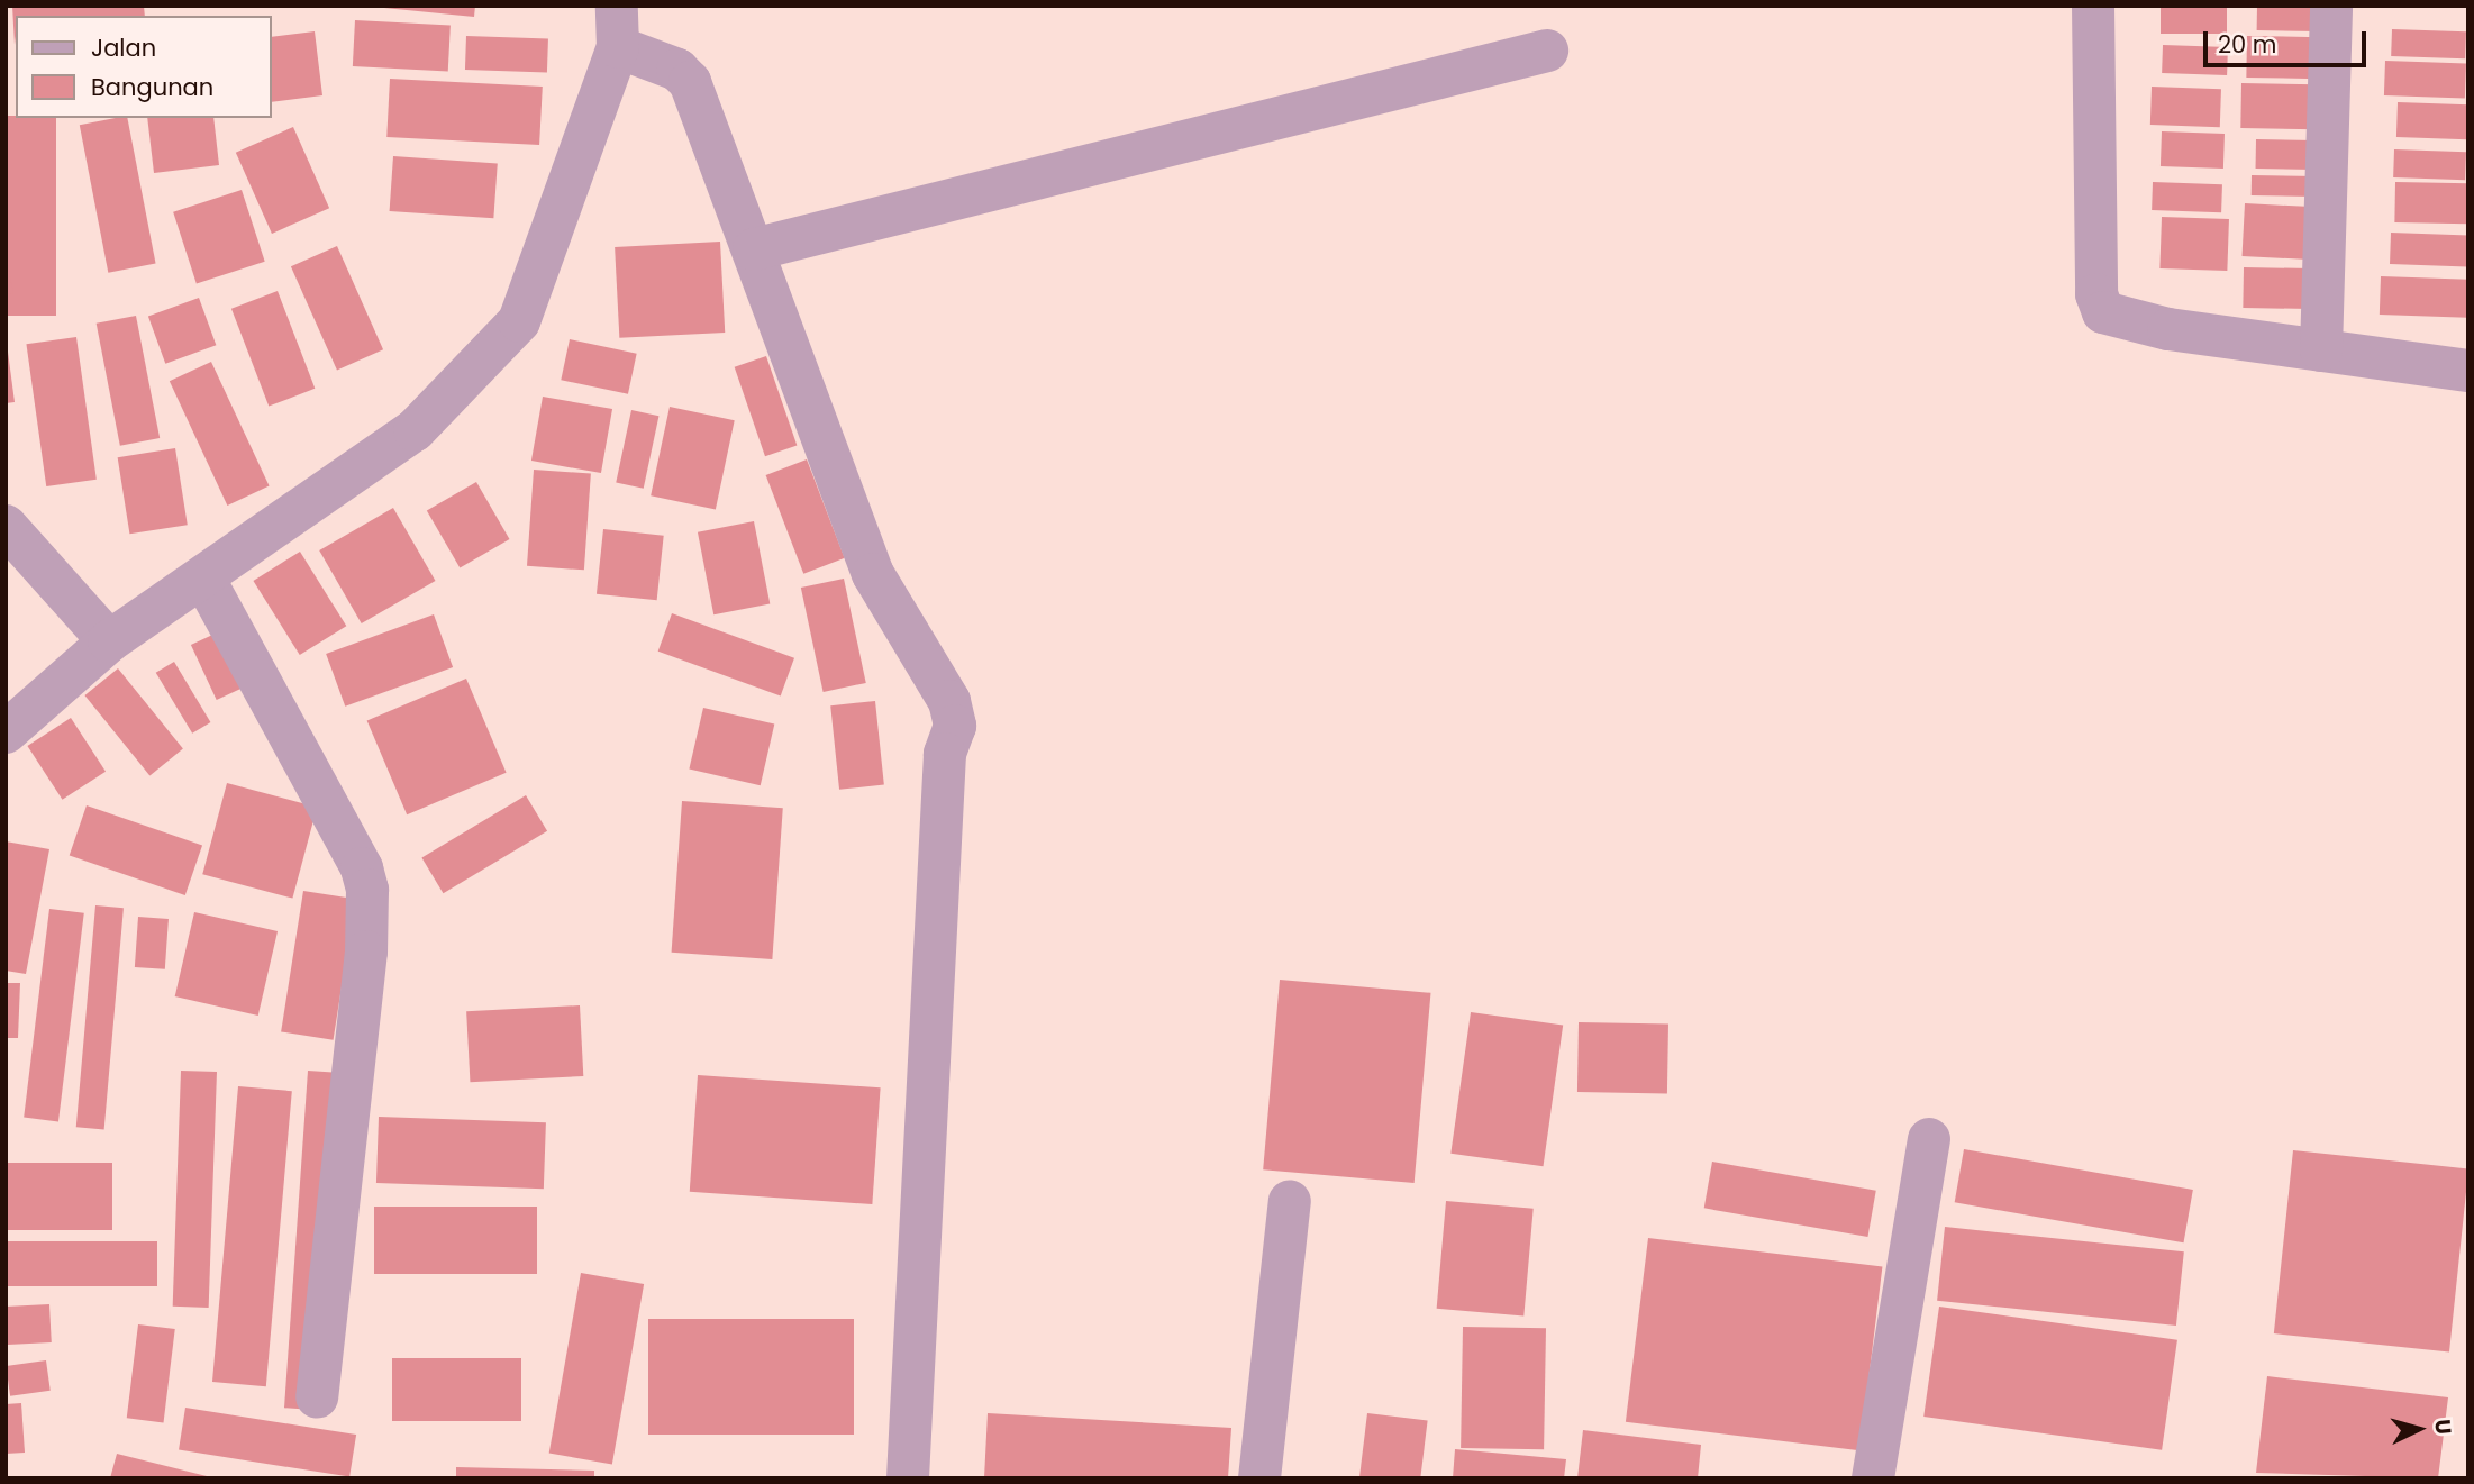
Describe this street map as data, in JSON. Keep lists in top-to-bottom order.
{
  "legend": ["Jalan", "Bangunan"],
  "scale_bar": "20 m",
  "north": "right"
}
